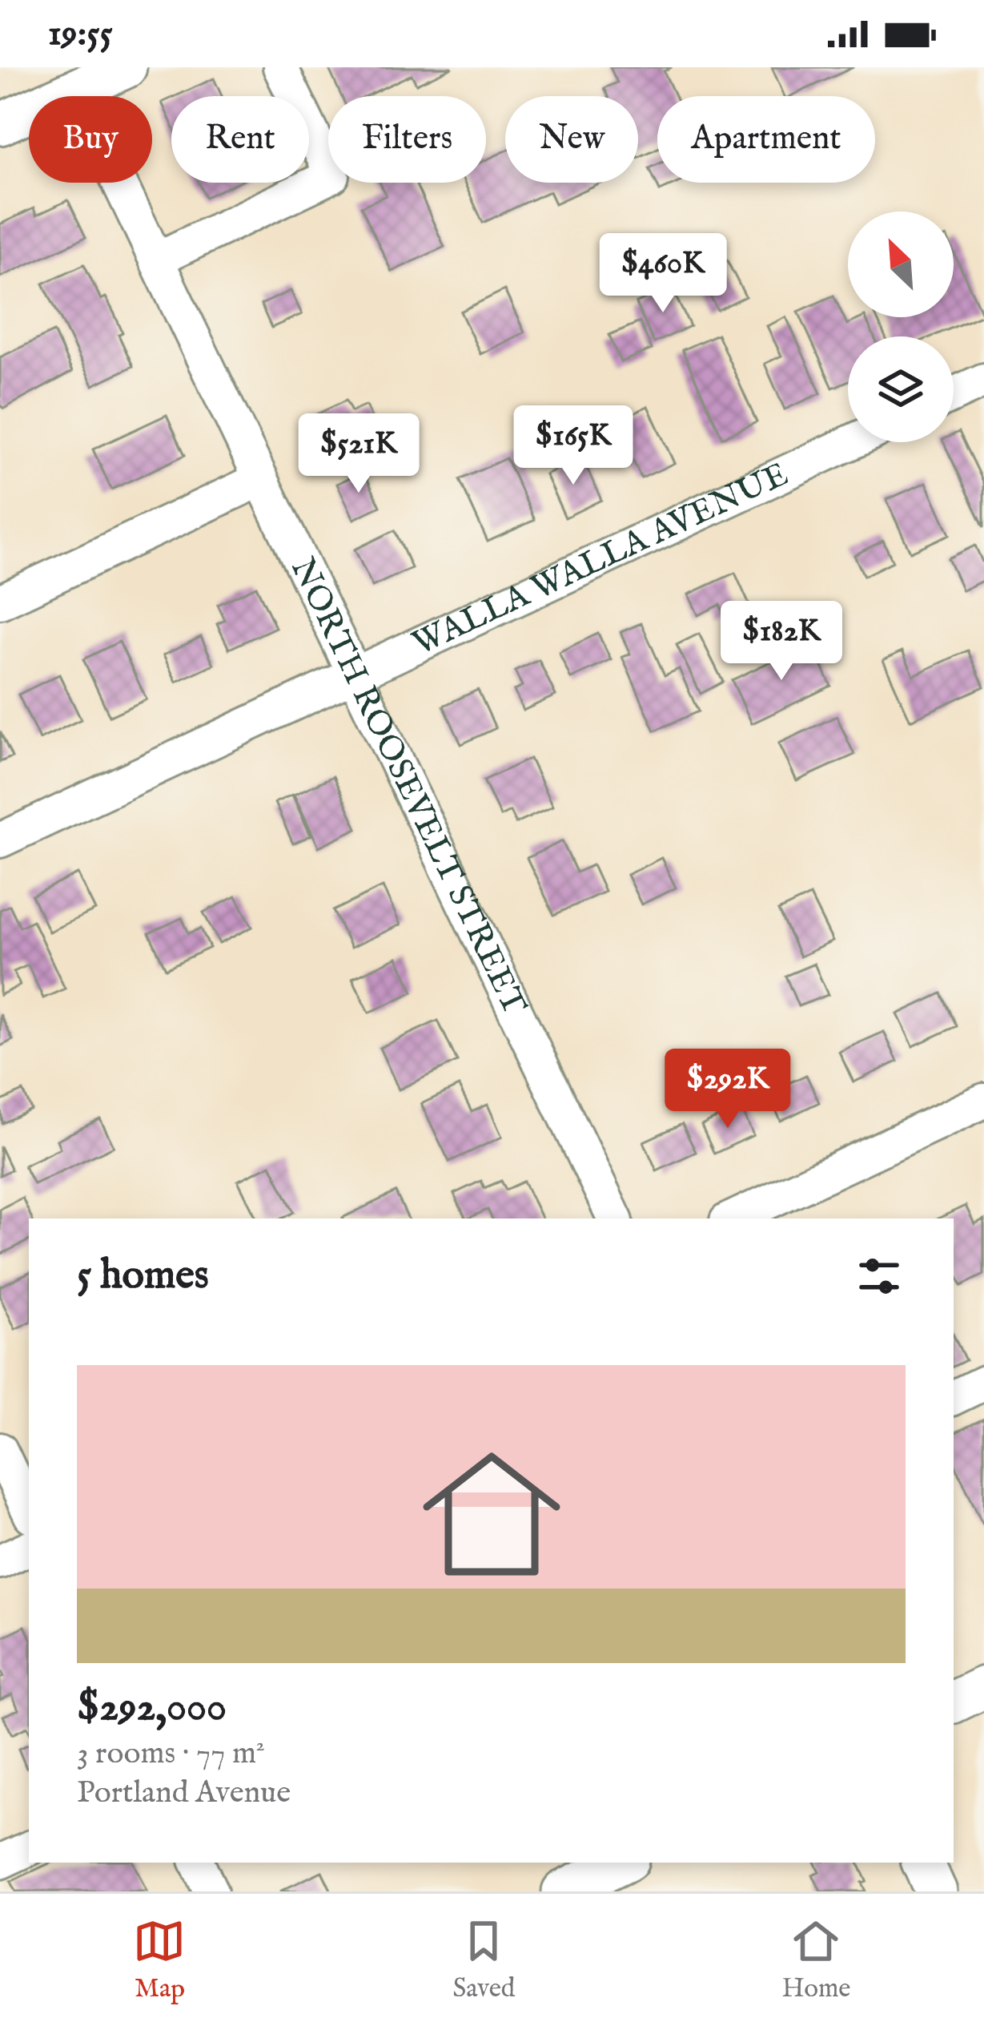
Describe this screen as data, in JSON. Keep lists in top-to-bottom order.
{
  "streets": {
    "street": ["WALLA WALLA AVENUE", "NORTH ROOSEVELT STREET"]
  },
  "crossings": [
    ["WALLA WALLA AVENUE", "NORTH ROOSEVELT STREET"]
  ],
  "north": "top left",
  "page": {
    "status": "19:55",
    "chip": [
      "Buy",
      "Rent",
      "Filters",
      "New",
      "Apartment"
    ],
    "price": [
      "$460K",
      "$165K",
      "$521K",
      "$182K",
      "$292K"
    ],
    "heading": "5 homes",
    "list": [
      {
        "name": "$292,000",
        "note": "3 rooms · 77 m² · Portland Avenue"
      }
    ],
    "tabs": ["Map", "Saved", "Home"]
  }
}
